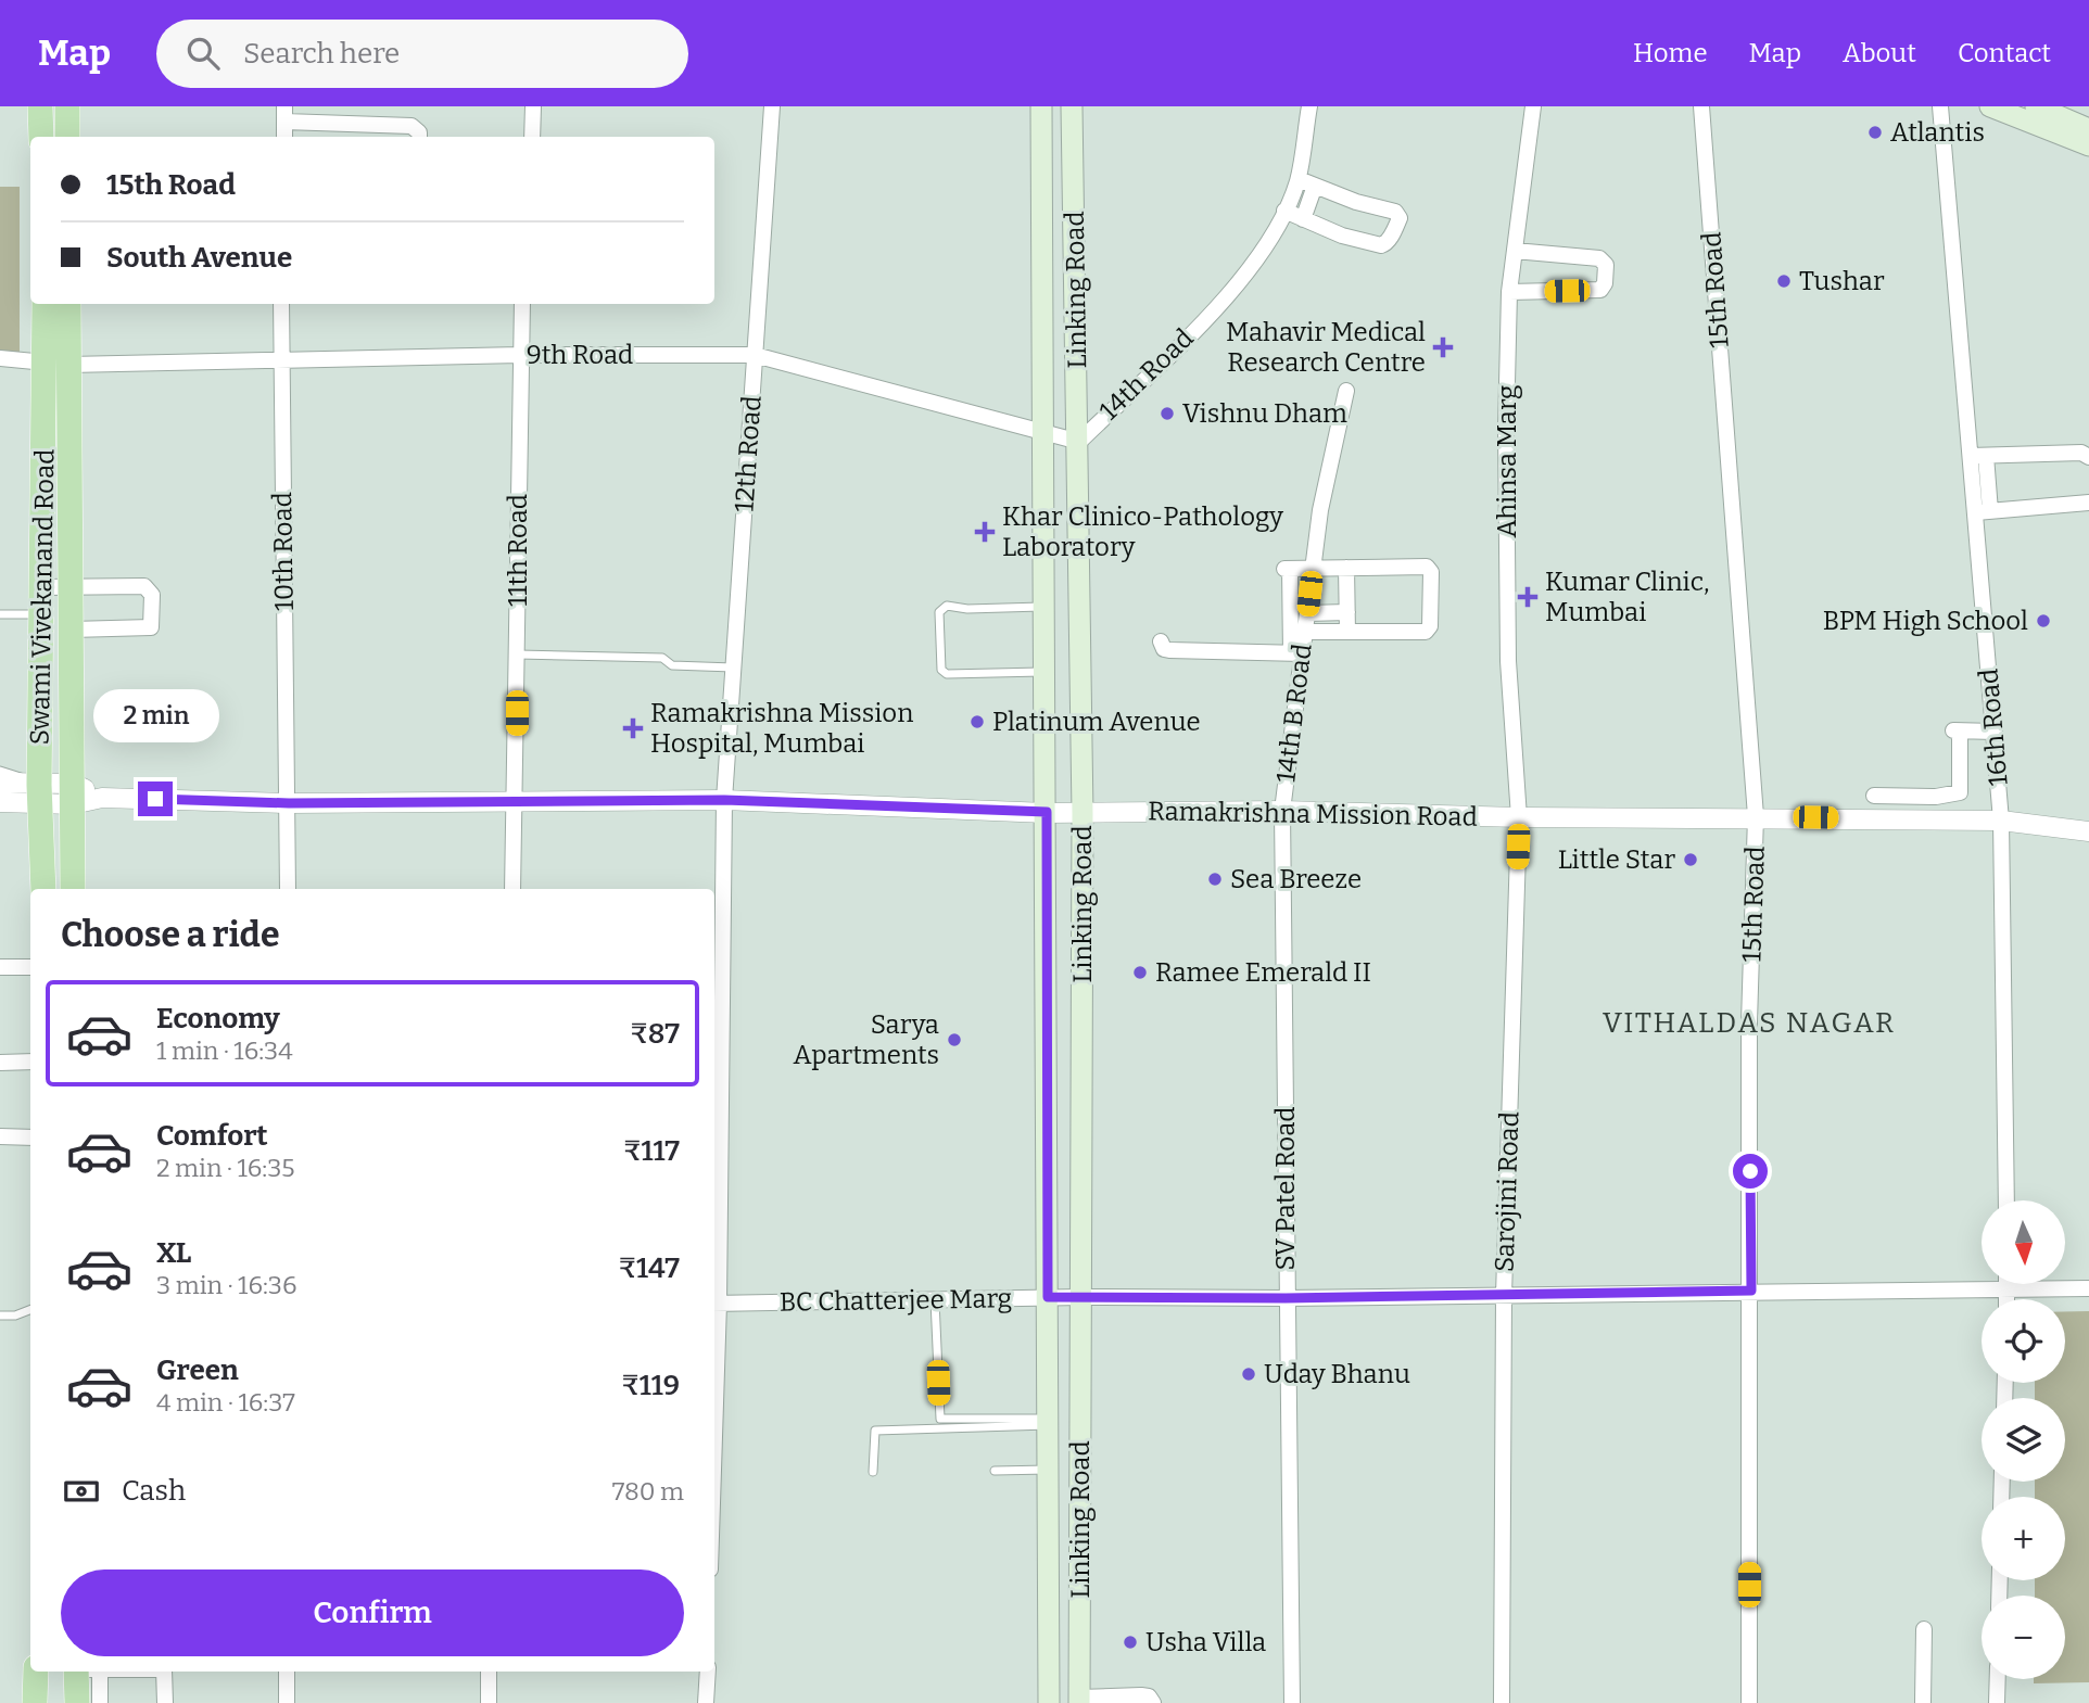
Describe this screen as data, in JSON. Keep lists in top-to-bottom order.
{
  "streets": {
    "main road": ["Linking Road", "Swami Vivekanand Road"],
    "street": [
      "15th Road",
      "9th Road",
      "14th Road",
      "12th Road",
      "Ahinsa Marg",
      "11th Road",
      "10th Road",
      "14th B Road",
      "16th Road",
      "Ramakrishna Mission Road",
      "SV Patel Road",
      "Sarojini Road",
      "BC Chatterjee Marg"
    ]
  },
  "crossings": [
    ["Linking Road", "9th Road"],
    ["Linking Road", "14th Road"],
    ["Linking Road", "Ramakrishna Mission Road"],
    ["Linking Road", "BC Chatterjee Marg"],
    ["15th Road", "Ramakrishna Mission Road"],
    ["15th Road", "BC Chatterjee Marg"],
    ["9th Road", "14th Road"],
    ["9th Road", "12th Road"],
    ["9th Road", "11th Road"],
    ["9th Road", "10th Road"],
    ["9th Road", "Swami Vivekanand Road"],
    ["12th Road", "Ramakrishna Mission Road"],
    ["12th Road", "BC Chatterjee Marg"],
    ["Ahinsa Marg", "Ramakrishna Mission Road"],
    ["Ahinsa Marg", "Sarojini Road"],
    ["11th Road", "Ramakrishna Mission Road"],
    ["10th Road", "Ramakrishna Mission Road"],
    ["Swami Vivekanand Road", "Ramakrishna Mission Road"],
    ["14th B Road", "Ramakrishna Mission Road"],
    ["14th B Road", "SV Patel Road"],
    ["16th Road", "Ramakrishna Mission Road"],
    ["Ramakrishna Mission Road", "SV Patel Road"],
    ["Ramakrishna Mission Road", "Sarojini Road"],
    ["SV Patel Road", "BC Chatterjee Marg"],
    ["Sarojini Road", "BC Chatterjee Marg"]
  ],
  "districts": ["VITHALDAS NAGAR"],
  "places": {
    "other": [
      "Atlantis",
      "Tushar",
      "Vishnu Dham",
      "BPM High School",
      "Platinum Avenue",
      "Little Star",
      "Sea Breeze",
      "Ramee Emerald II",
      "Sarya Apartments",
      "Uday Bhanu",
      "Usha Villa"
    ],
    "health": [
      "Mahavir Medical Research Centre",
      "Khar Clinico-Pathology Laboratory",
      "Kumar Clinic, Mumbai",
      "Ramakrishna Mission Hospital, Mumbai"
    ]
  },
  "north": "bottom",
  "page": {
    "header": "Map",
    "search": "Search here",
    "nav": [
      "Home",
      "Map",
      "About",
      "Contact"
    ],
    "banner": ["15th Road", "South Avenue"],
    "bubble": "2 min",
    "heading": "Choose a ride",
    "list": [
      {
        "name": "Economy",
        "note": "1 min · 16:34",
        "value": "₹87"
      },
      {
        "name": "Comfort",
        "note": "2 min · 16:35",
        "value": "₹117"
      },
      {
        "name": "XL",
        "note": "3 min · 16:36",
        "value": "₹147"
      },
      {
        "name": "Green",
        "note": "4 min · 16:37",
        "value": "₹119"
      }
    ],
    "map_buttons": ["+", "−"],
    "pay": ["Cash", "780 m"],
    "buttons": "Confirm"
  }
}
